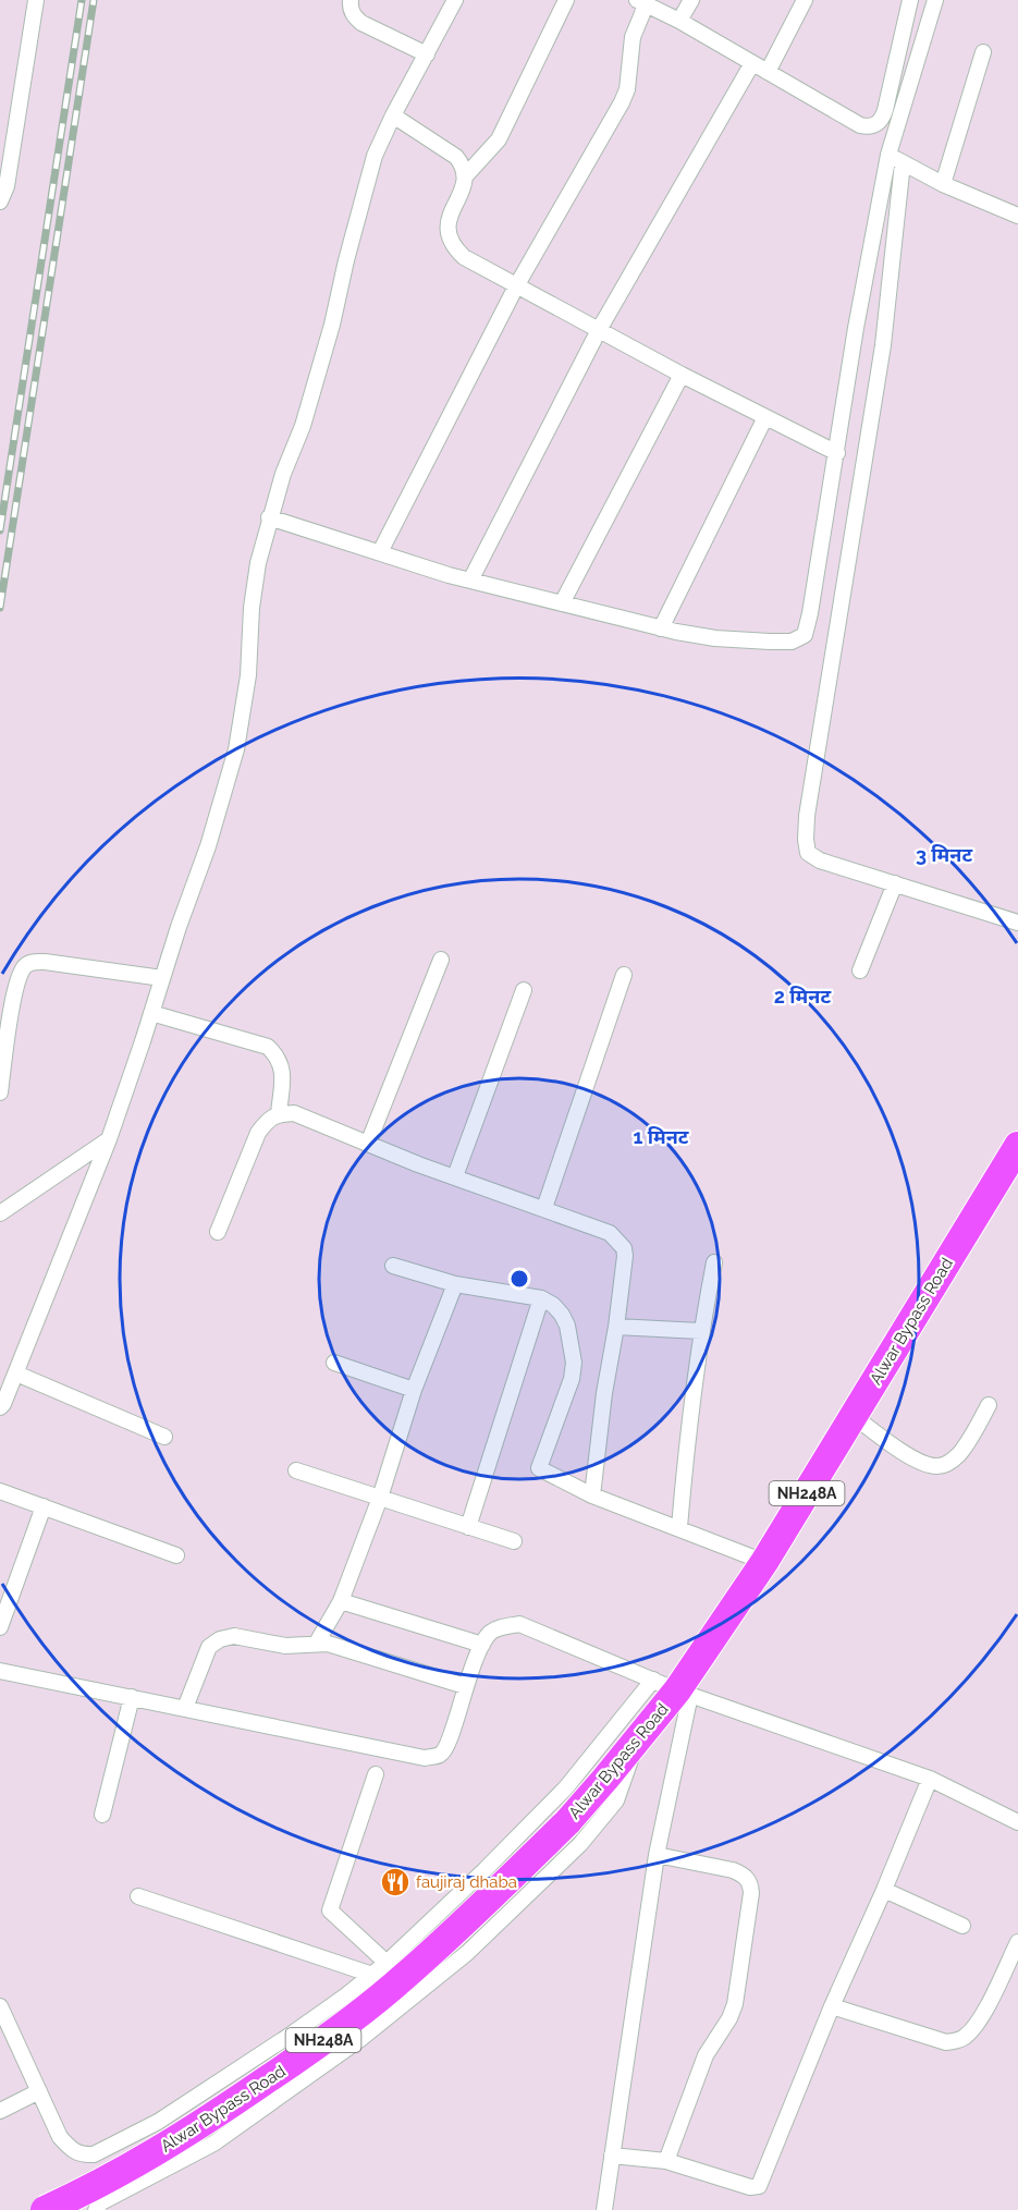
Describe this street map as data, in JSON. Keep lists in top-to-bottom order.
{
  "streets": {
    "highway": ["Alwar Bypass Road", "NH248A"]
  },
  "places": {
    "restaurant": ["faujiraj dhaba"]
  },
  "rings": ["3 मिनट", "2 मिनट", "1 मिनट"]
}
